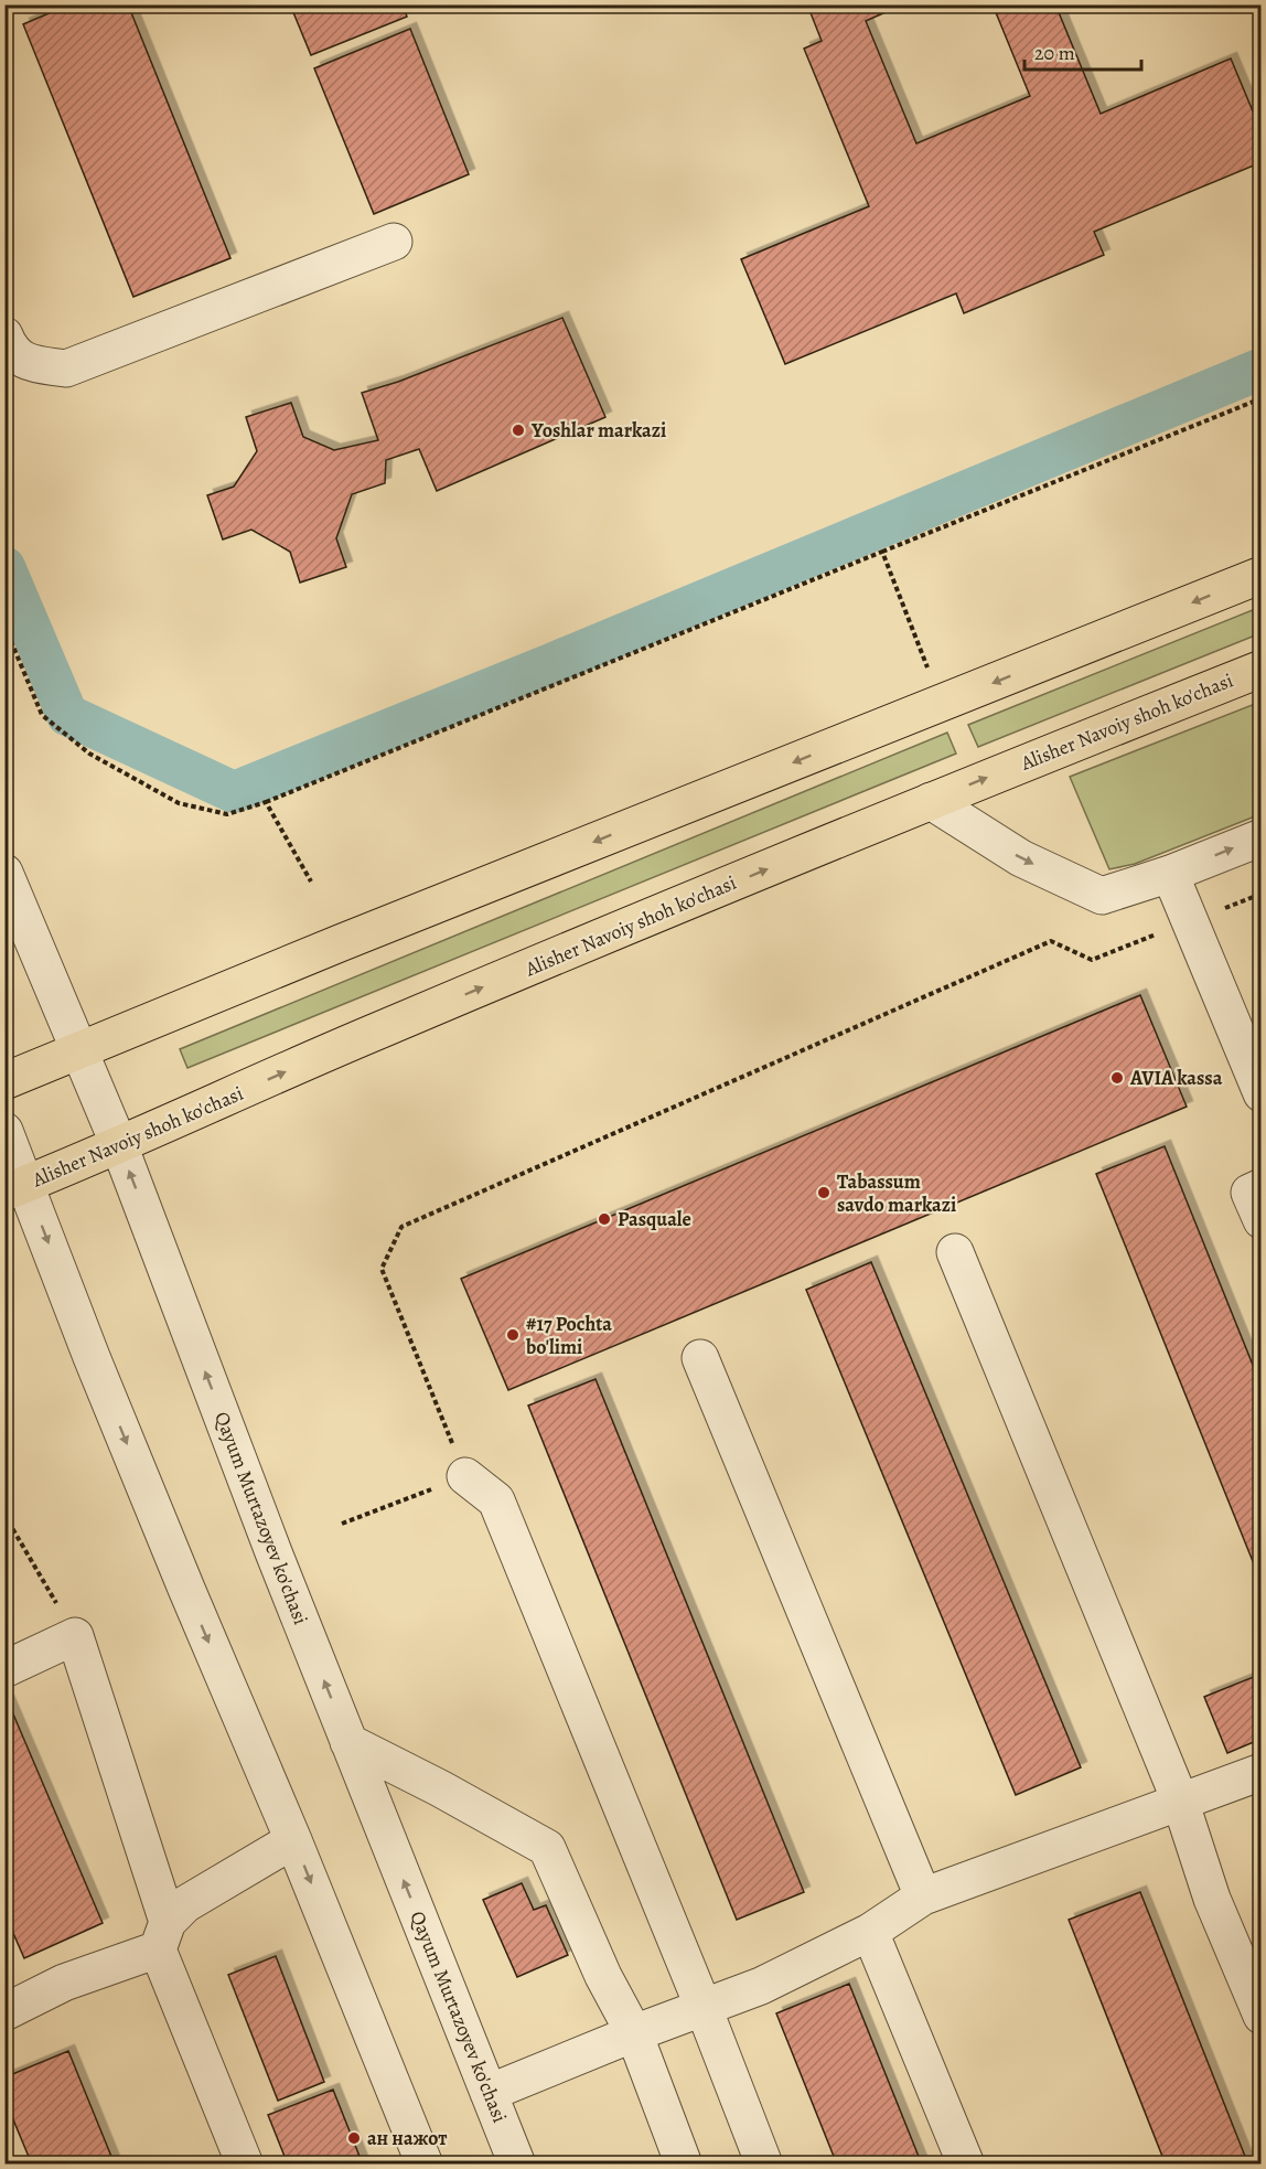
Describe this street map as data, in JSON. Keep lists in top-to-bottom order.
{
  "streets": {
    "main road": ["Alisher Navoiy shoh ko'chasi"],
    "street": ["Qayum Murtazoyev ko'chasi"]
  },
  "crossings": [
    ["Alisher Navoiy shoh ko'chasi", "Qayum Murtazoyev ko'chasi"]
  ],
  "places": [
    "Yoshlar markazi",
    "AVIA kassa",
    "Tabassum savdo markazi",
    "Pasquale",
    "#17 Pochta bo'limi",
    "ан нажот"
  ],
  "scale_bar": "20 m"
}
